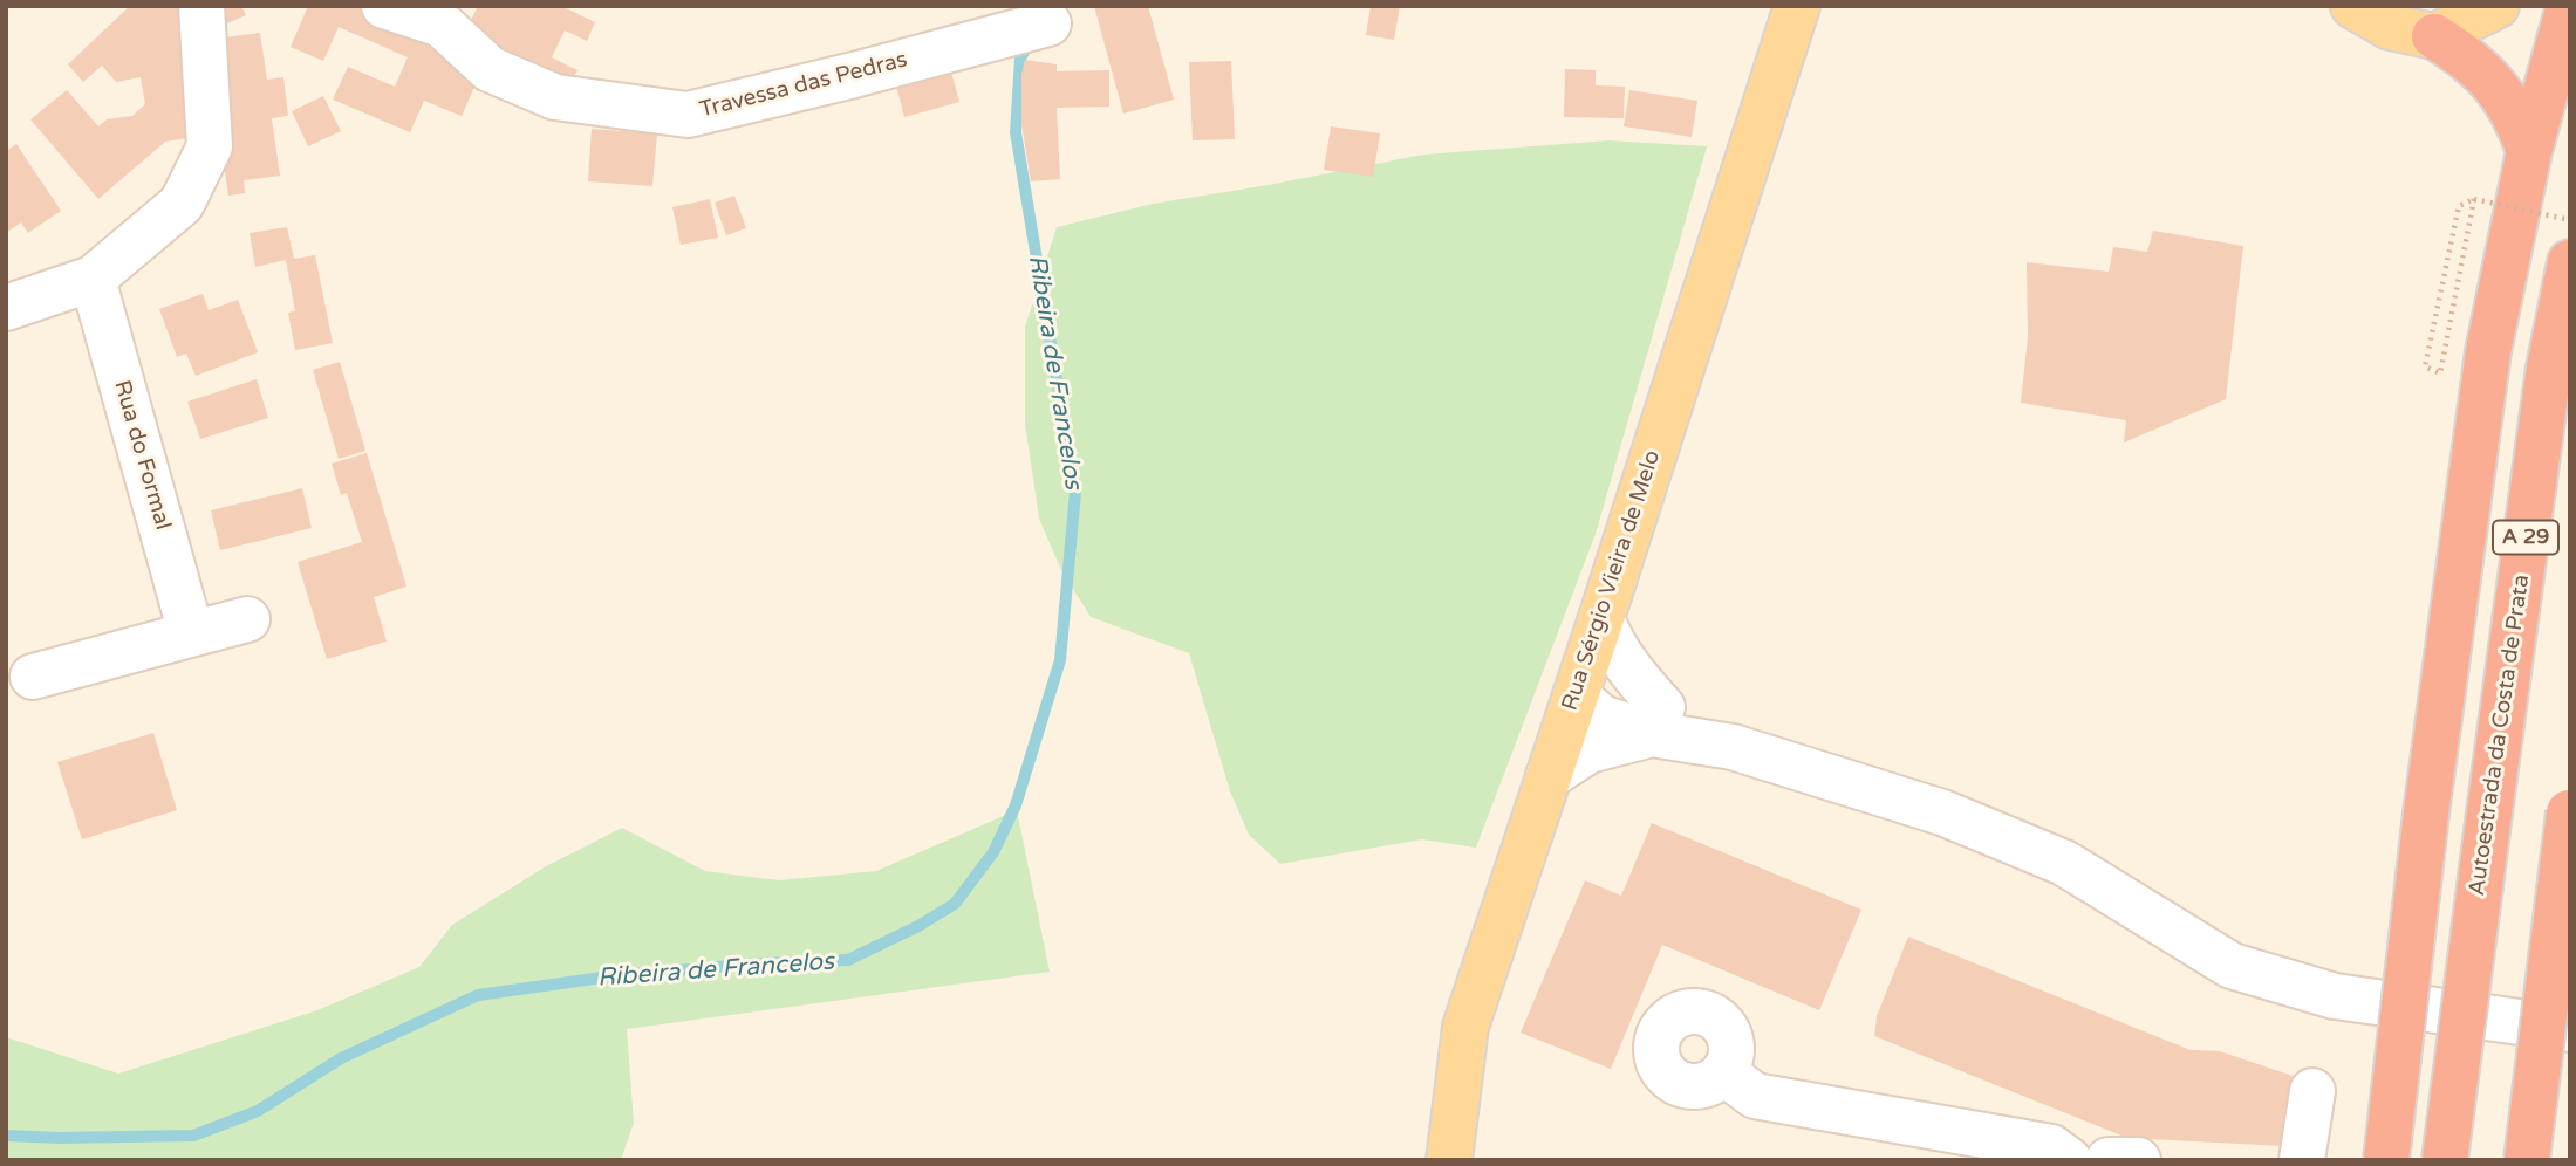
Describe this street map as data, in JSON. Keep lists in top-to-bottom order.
{
  "streets": {
    "highway": ["A 29", "Autoestrada da Costa de Prata"],
    "main road": ["Rua Sérgio Vieira de Melo"],
    "street": ["Travessa das Pedras", "Rua do Formal"]
  },
  "water": ["Ribeira de Francelos"]
}
